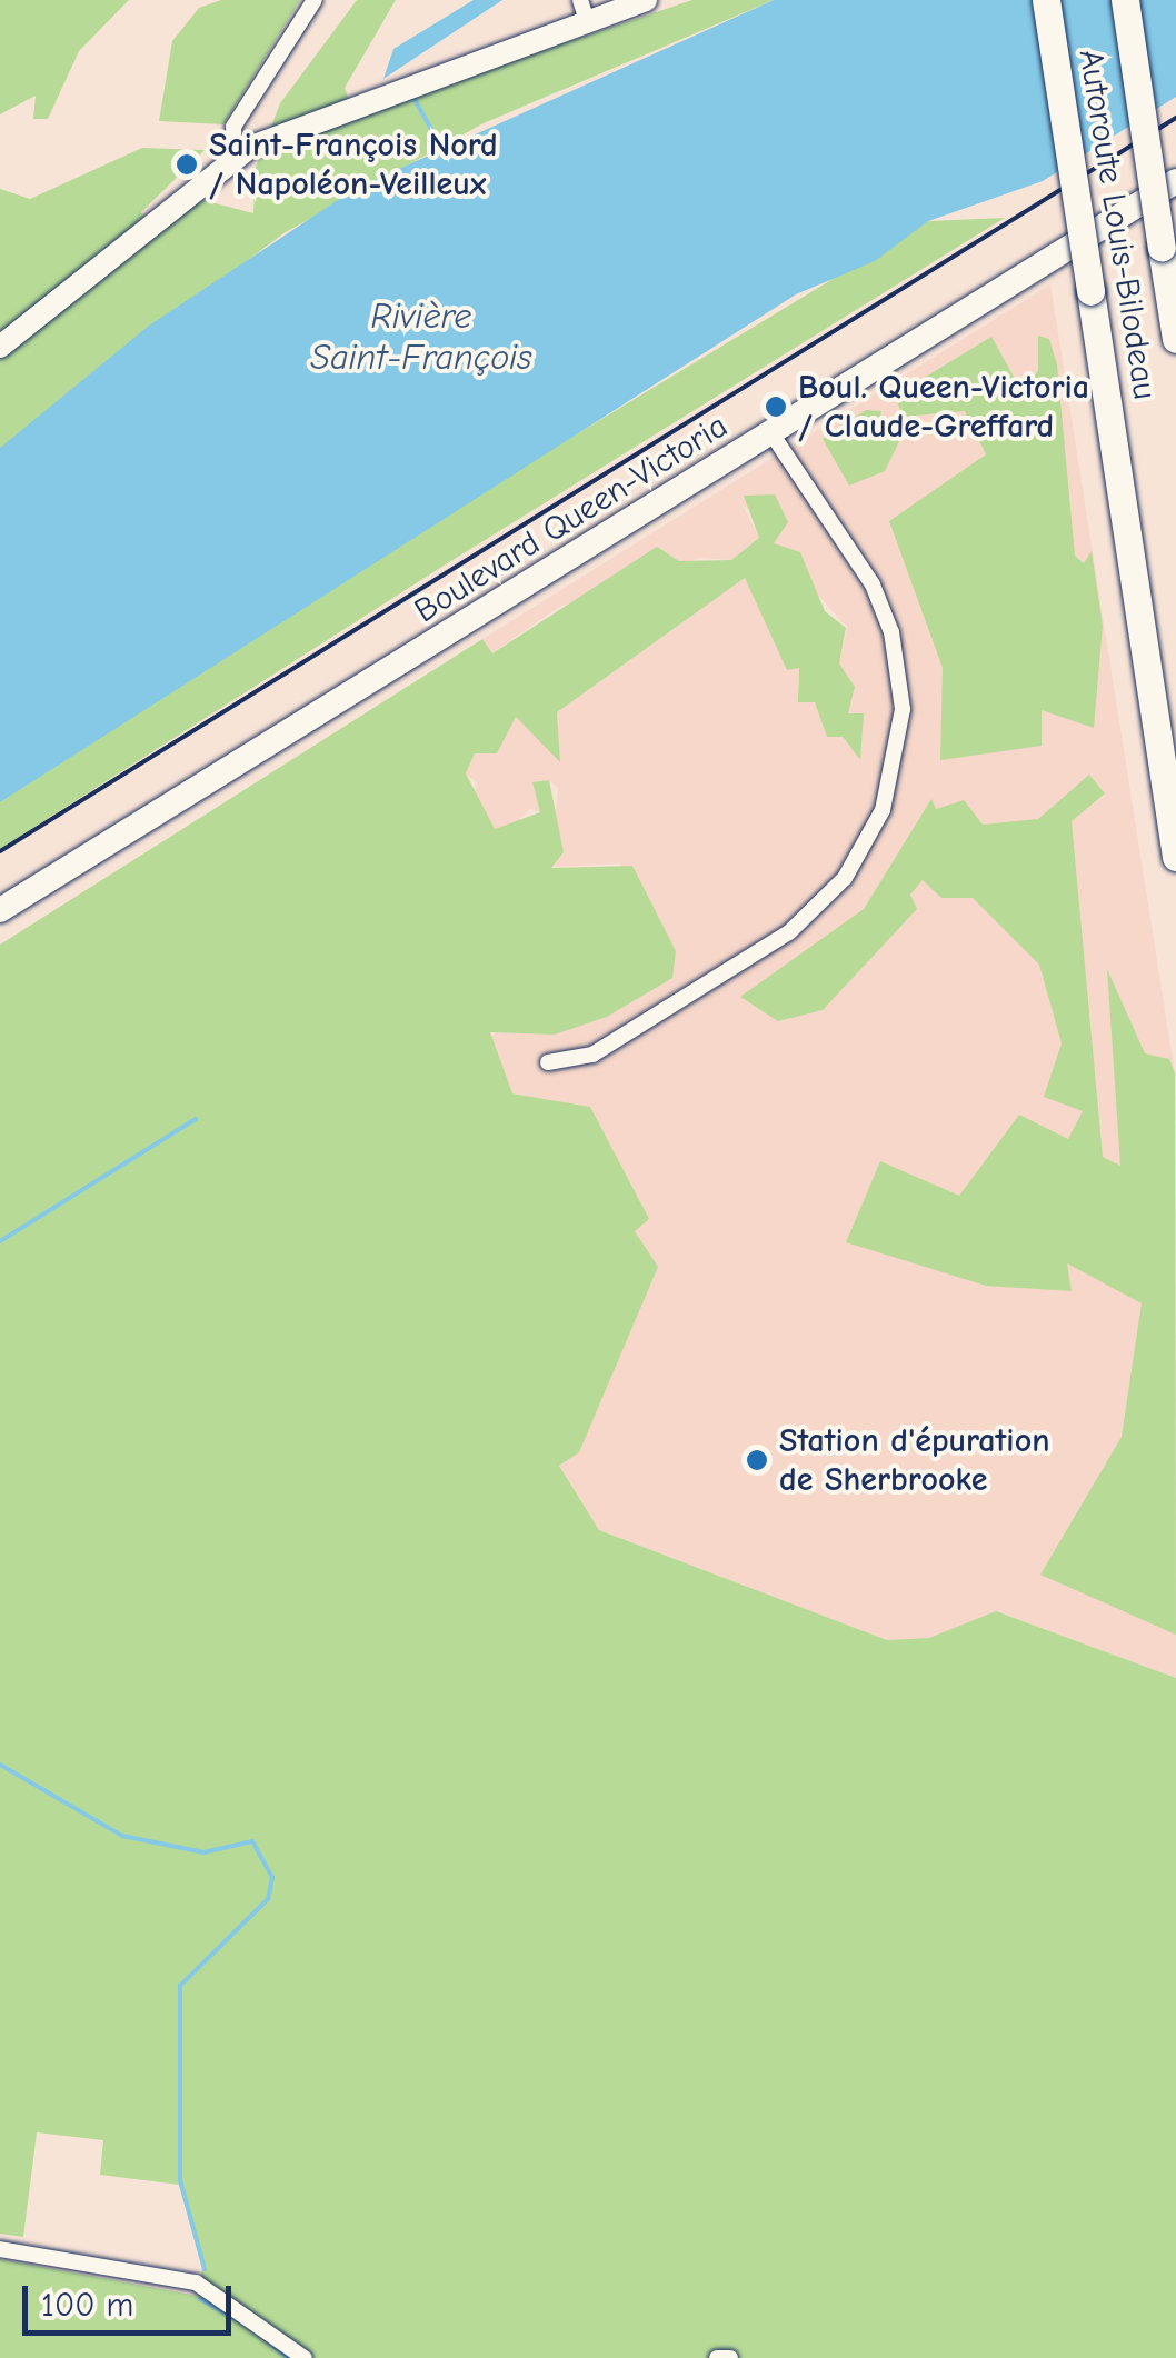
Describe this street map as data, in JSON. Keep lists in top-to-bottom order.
{
  "streets": {
    "highway": ["Autoroute Louis-Bilodeau"],
    "main road": ["Boulevard Queen-Victoria"]
  },
  "water": ["Rivière Saint-François"],
  "places": ["Saint-François Nord / Napoléon-Veilleux", "Boul. Queen-Victoria / Claude-Greffard", "Station d'épuration de Sherbrooke"],
  "scale_bar": "100 m"
}
